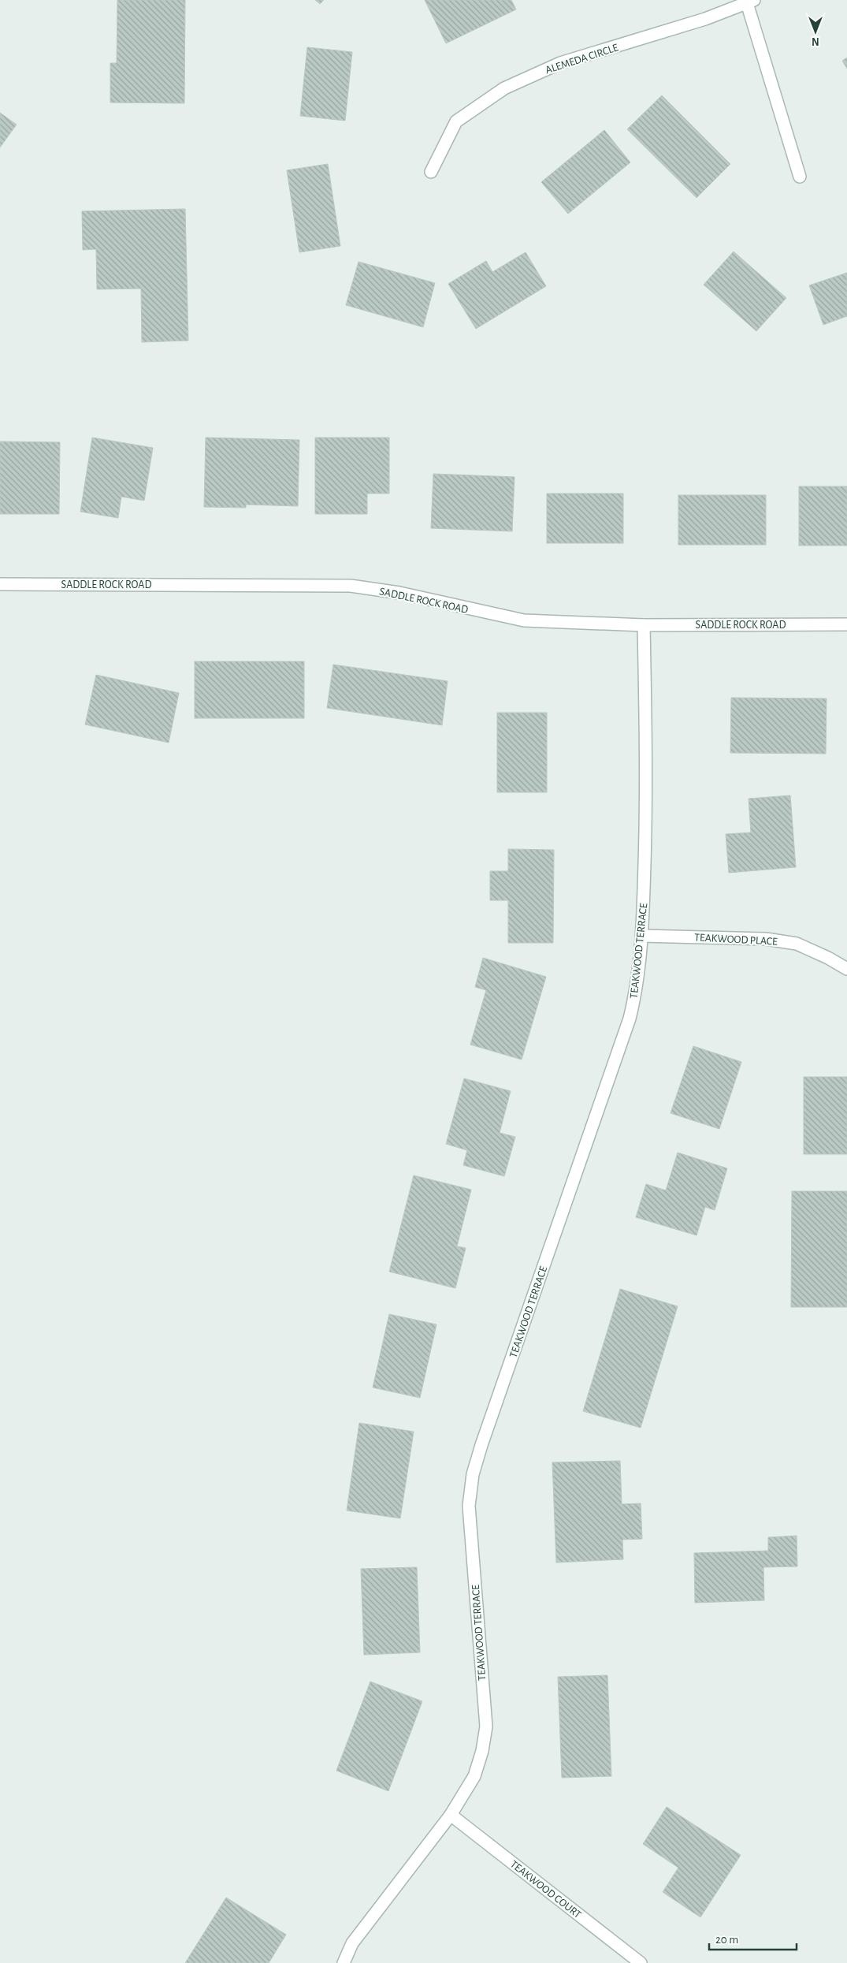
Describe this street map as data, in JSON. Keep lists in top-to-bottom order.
{
  "streets": {
    "street": [
      "ALEMEDA CIRCLE",
      "SADDLE ROCK ROAD",
      "TEAKWOOD PLACE",
      "TEAKWOOD TERRACE",
      "TEAKWOOD COURT"
    ]
  },
  "crossings": [
    ["SADDLE ROCK ROAD", "TEAKWOOD TERRACE"],
    ["TEAKWOOD PLACE", "TEAKWOOD TERRACE"],
    ["TEAKWOOD TERRACE", "TEAKWOOD COURT"]
  ],
  "scale_bar": "20 m",
  "north": "bottom"
}
